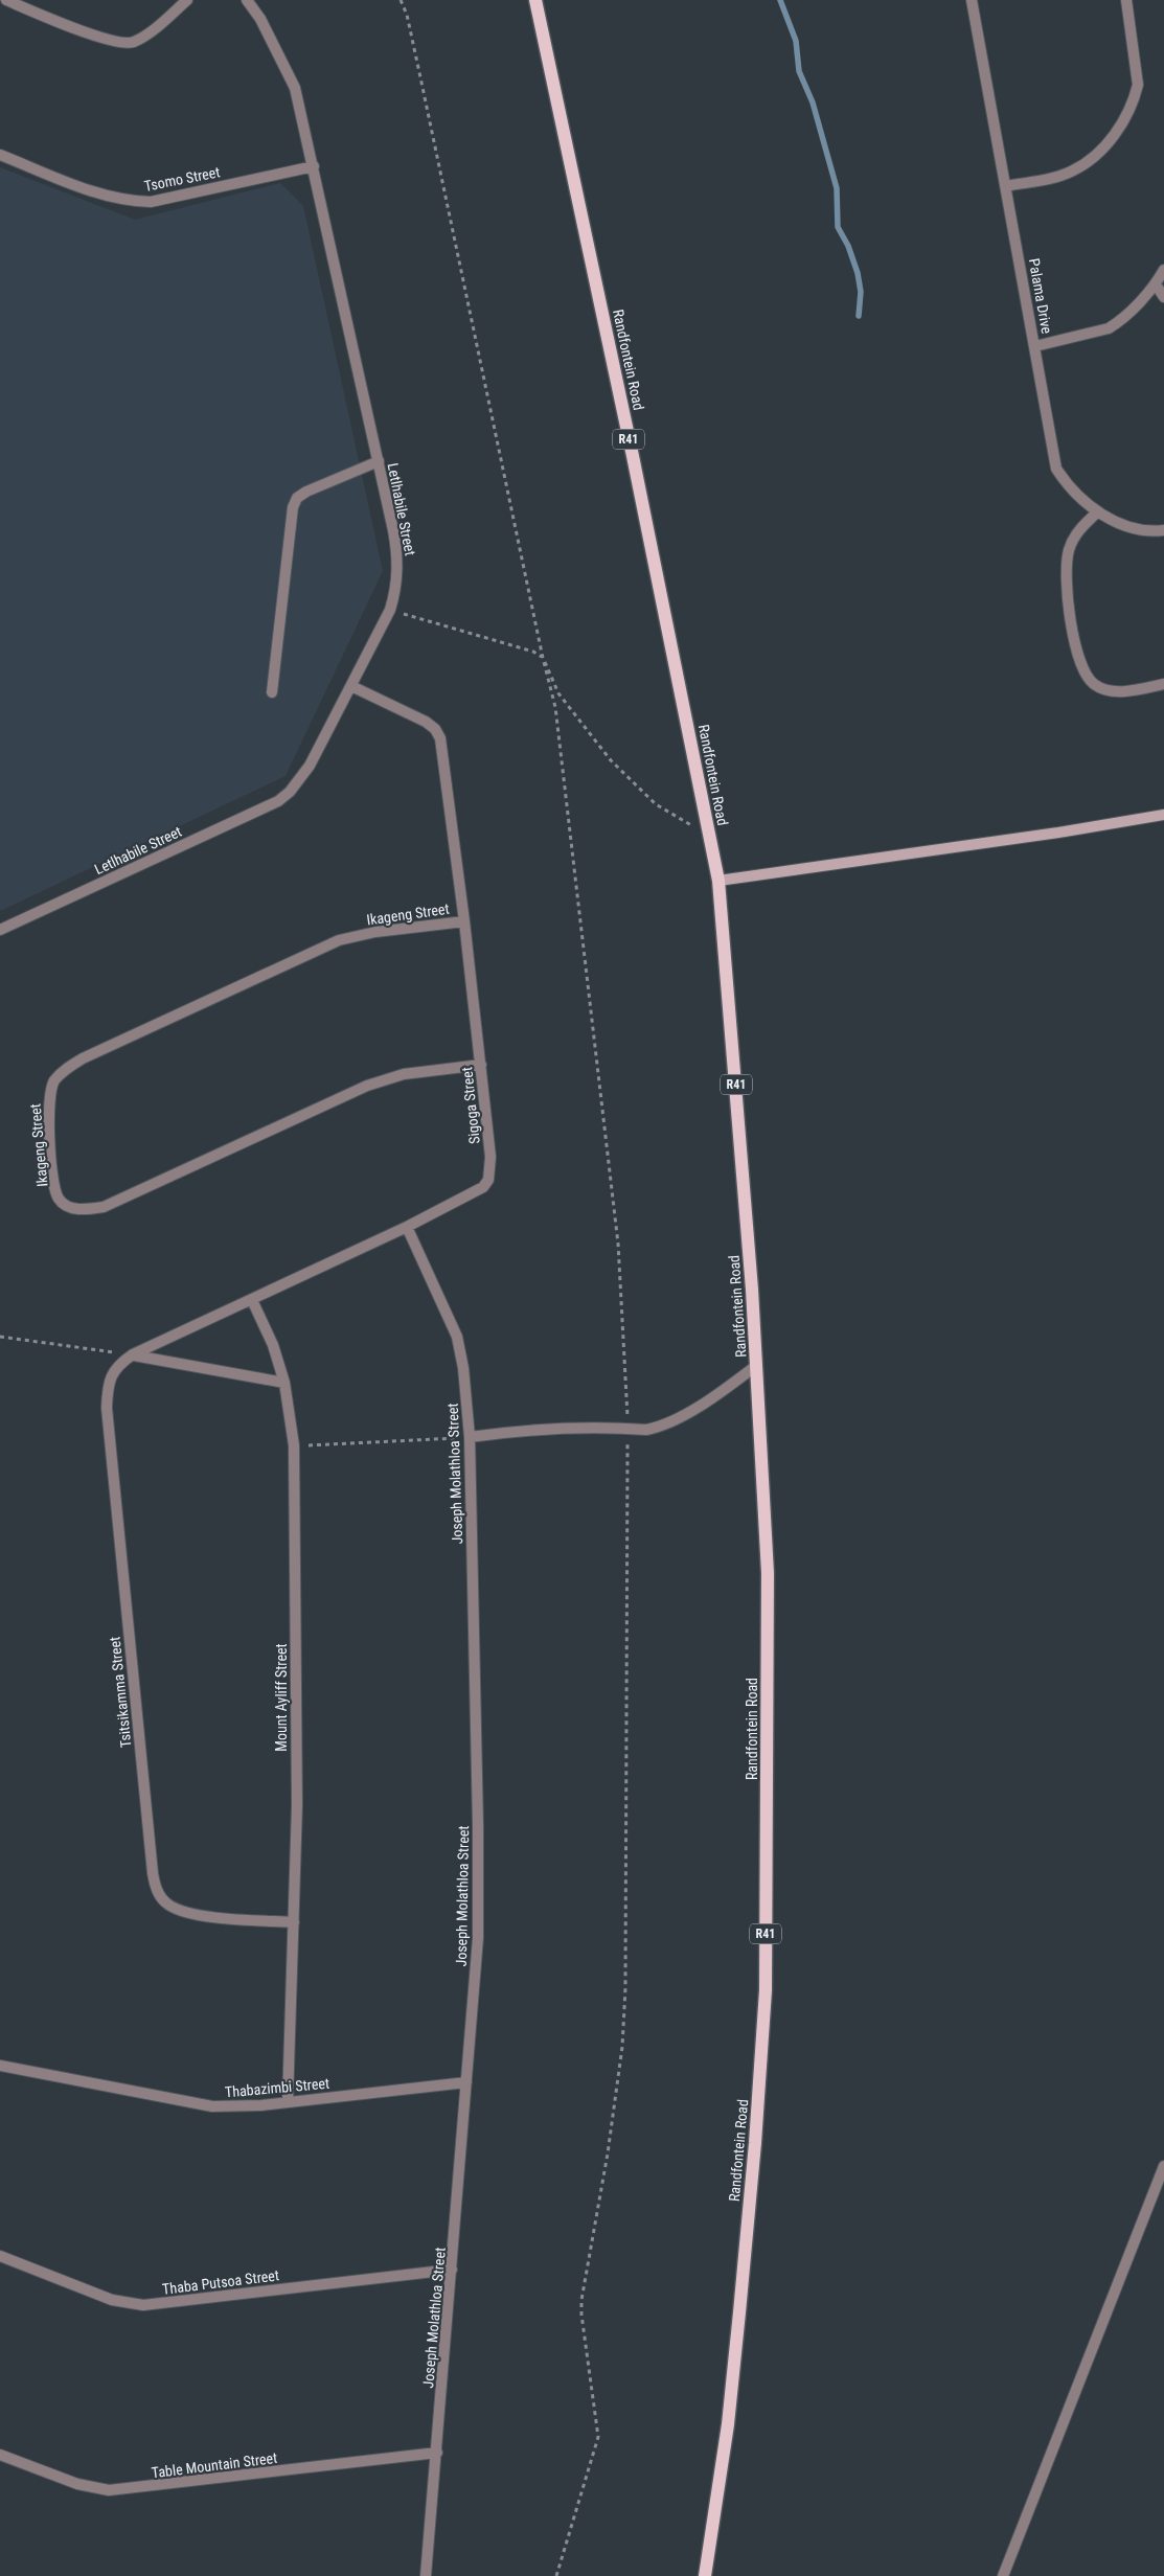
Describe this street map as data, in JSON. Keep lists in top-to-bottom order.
{
  "streets": {
    "main road": ["Randfontein Road", "R41"],
    "street": [
      "Tsomo Street",
      "Palama Drive",
      "Letlhabile Street",
      "Ikageng Street",
      "Sigoga Street",
      "Joseph Molathloa Street",
      "Tsitsikamma Street",
      "Mount Ayliff Street",
      "Thabazimbi Street",
      "Thaba Putsoa Street",
      "Table Mountain Street"
    ]
  },
  "crossings": [
    ["Tsomo Street", "Letlhabile Street"],
    ["Letlhabile Street", "Sigoga Street"],
    ["Ikageng Street", "Sigoga Street"],
    ["Sigoga Street", "Joseph Molathloa Street"],
    ["Sigoga Street", "Tsitsikamma Street"],
    ["Sigoga Street", "Mount Ayliff Street"],
    ["Joseph Molathloa Street", "Thabazimbi Street"],
    ["Joseph Molathloa Street", "Thaba Putsoa Street"],
    ["Joseph Molathloa Street", "Table Mountain Street"],
    ["Tsitsikamma Street", "Mount Ayliff Street"],
    ["Mount Ayliff Street", "Thabazimbi Street"]
  ]
}
